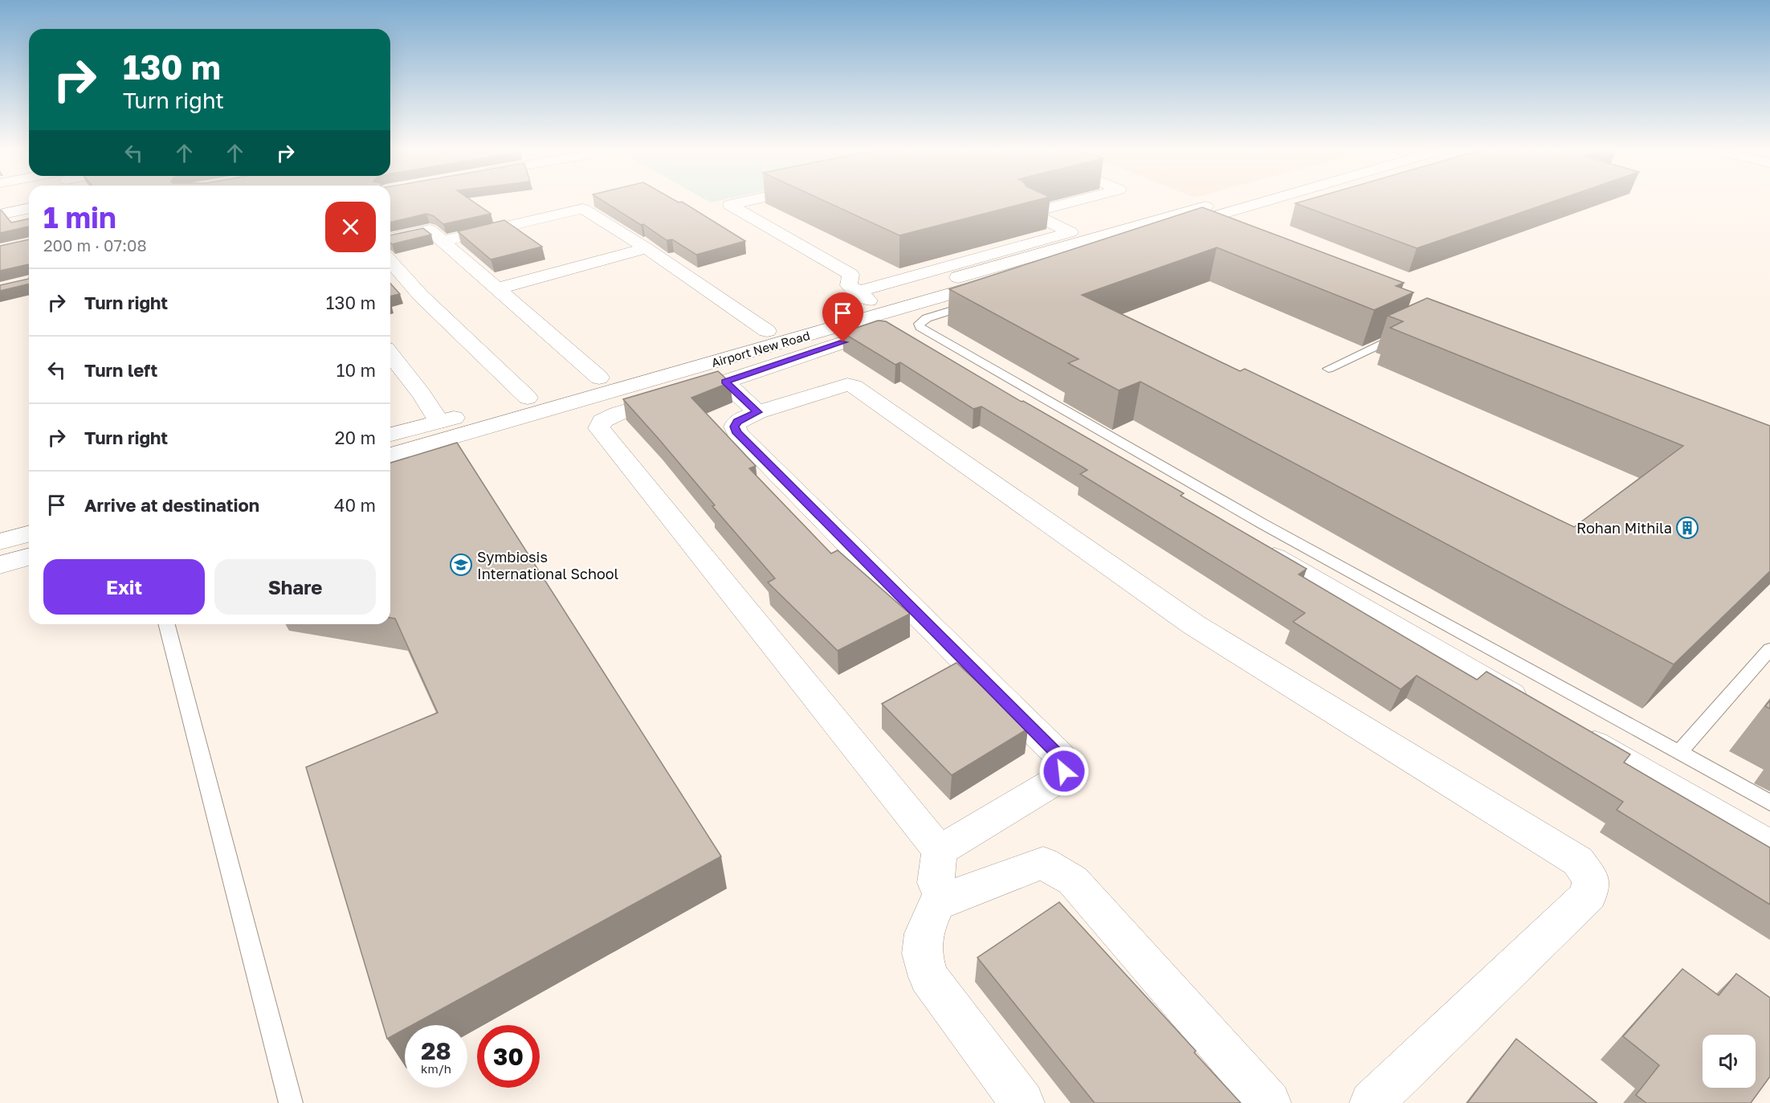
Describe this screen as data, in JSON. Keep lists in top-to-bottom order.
{
  "streets": {
    "street": ["Airport New Road"]
  },
  "places": {
    "building": ["Rohan Mithila"],
    "school or university": ["Symbiosis International School"]
  },
  "page": {
    "turn": ["130 m", "Turn right"],
    "heading": ["1 min", "200 m · 07:08"],
    "list": [
      {
        "name": "Turn right",
        "value": "130 m"
      },
      {
        "name": "Turn left",
        "value": "10 m"
      },
      {
        "name": "Turn right",
        "value": "20 m"
      },
      {
        "name": "Arrive at destination",
        "value": "40 m"
      }
    ],
    "buttons": ["Exit", "Share"],
    "speed": "28 km/h",
    "limit": "30"
  }
}
